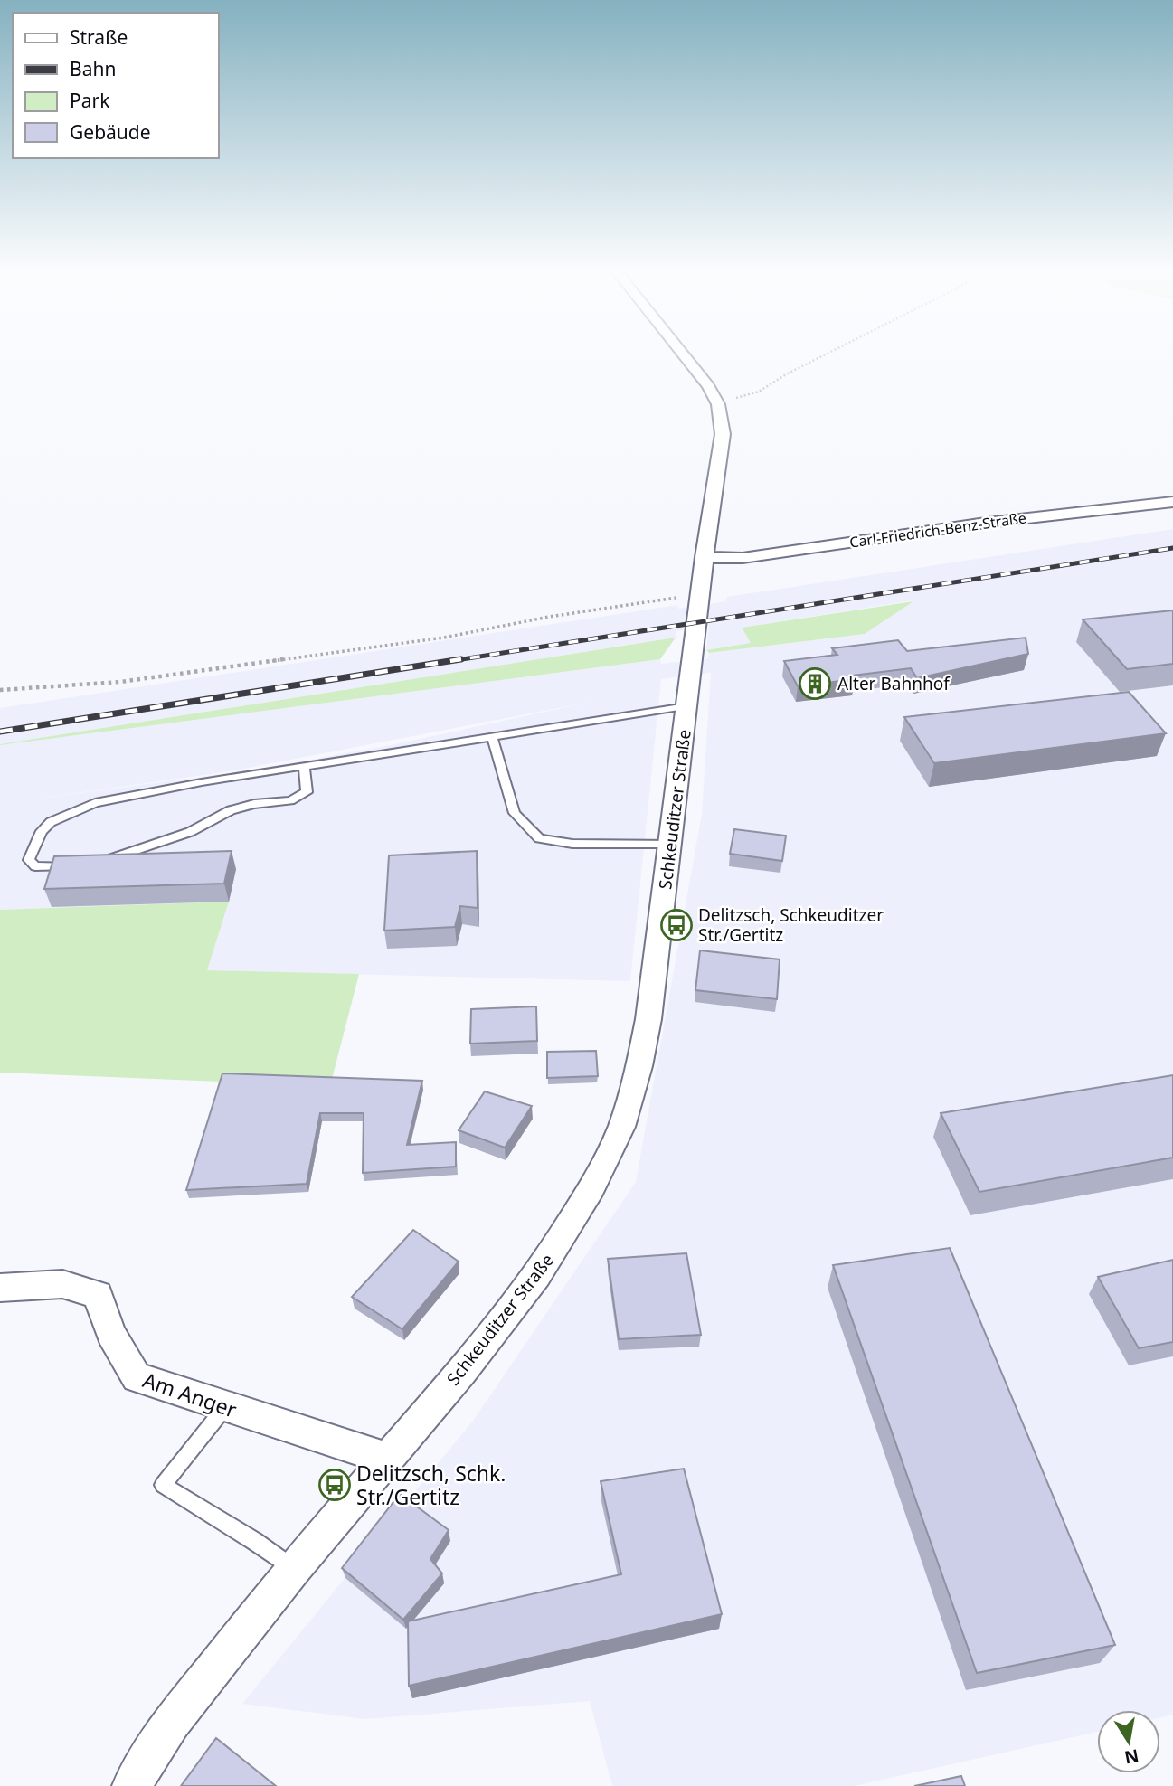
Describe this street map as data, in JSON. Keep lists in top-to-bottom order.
{
  "streets": {
    "street": ["Carl-Friedrich-Benz-Straße", "Schkeuditzer Straße", "Am Anger"]
  },
  "crossings": [
    ["Carl-Friedrich-Benz-Straße", "Schkeuditzer Straße"],
    ["Schkeuditzer Straße", "Am Anger"]
  ],
  "places": {
    "building": ["Alter Bahnhof"],
    "bus stop": ["Delitzsch, Schkeuditzer Str./Gertitz", "Delitzsch, Schk. Str./Gertitz"]
  },
  "legend": [
    "Straße",
    "Bahn",
    "Park",
    "Gebäude"
  ],
  "north": "bottom"
}
